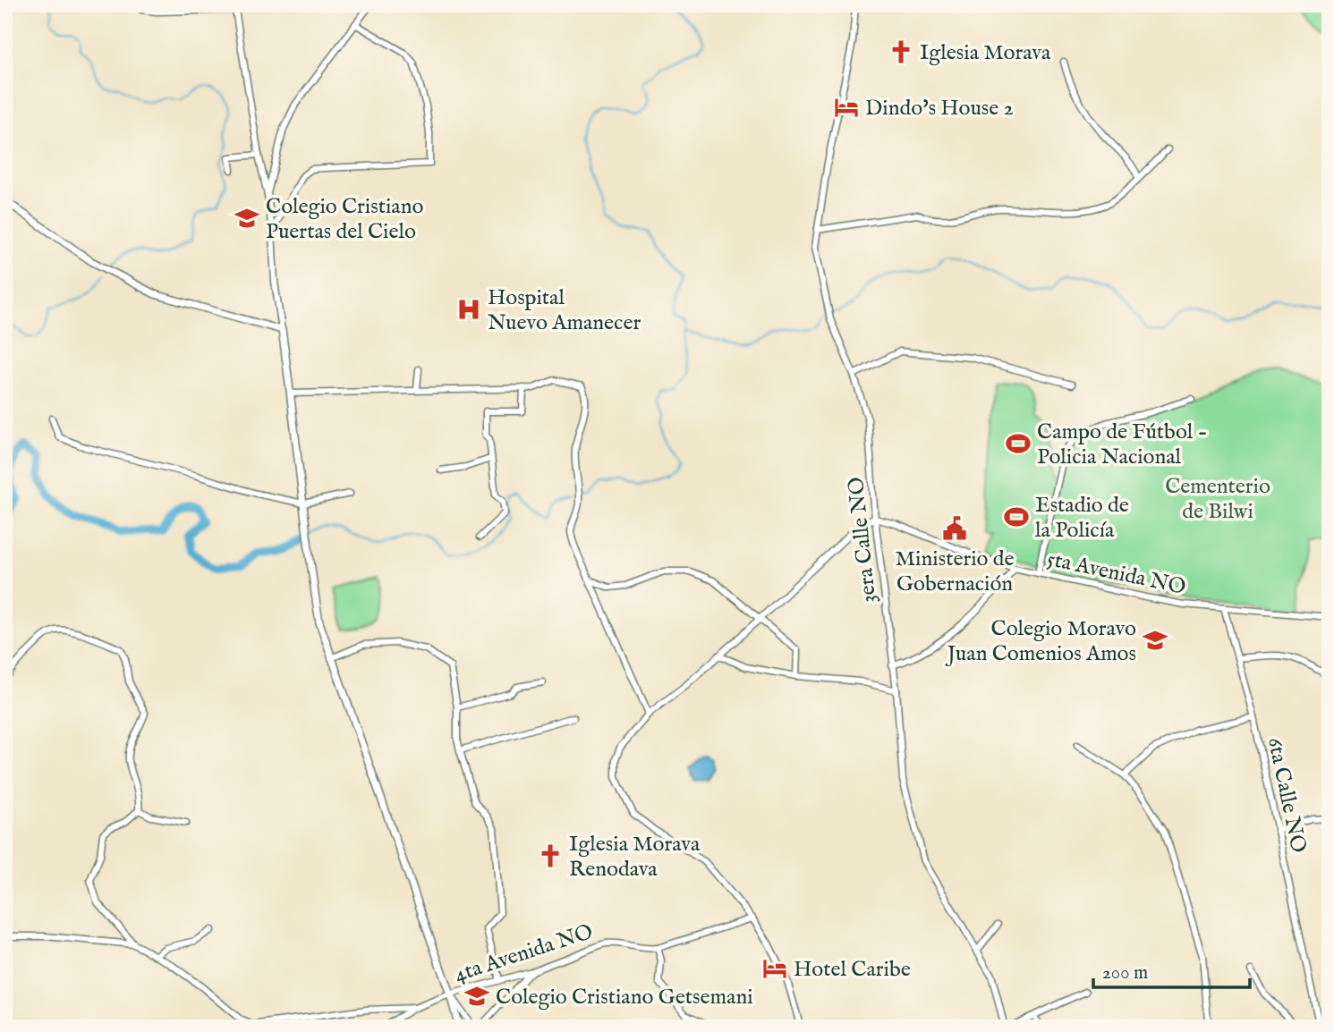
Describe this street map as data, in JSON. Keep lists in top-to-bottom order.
{
  "streets": {
    "street": [
      "3era Calle NO",
      "5ta Avenida NO",
      "6ta Calle NO",
      "4ta Avenida NO"
    ]
  },
  "crossings": [
    ["3era Calle NO", "5ta Avenida NO"],
    ["5ta Avenida NO", "6ta Calle NO"]
  ],
  "parks": ["Cementerio de Bilwi"],
  "places": {
    "church": ["Iglesia Morava", "Iglesia Morava Renodava"],
    "hotel": ["Dindo's House 2", "Hotel Caribe"],
    "school or university": ["Colegio Cristiano Puertas del Cielo", "Colegio Moravo Juan Comenios Amos", "Colegio Cristiano Getsemani"],
    "hospital": ["Hospital Nuevo Amanecer"],
    "sports": ["Campo de Fútbol - Policia Nacional", "Estadio de la Policía"],
    "public building": ["Ministerio de Gobernación"]
  },
  "scale_bar": "200 m"
}
